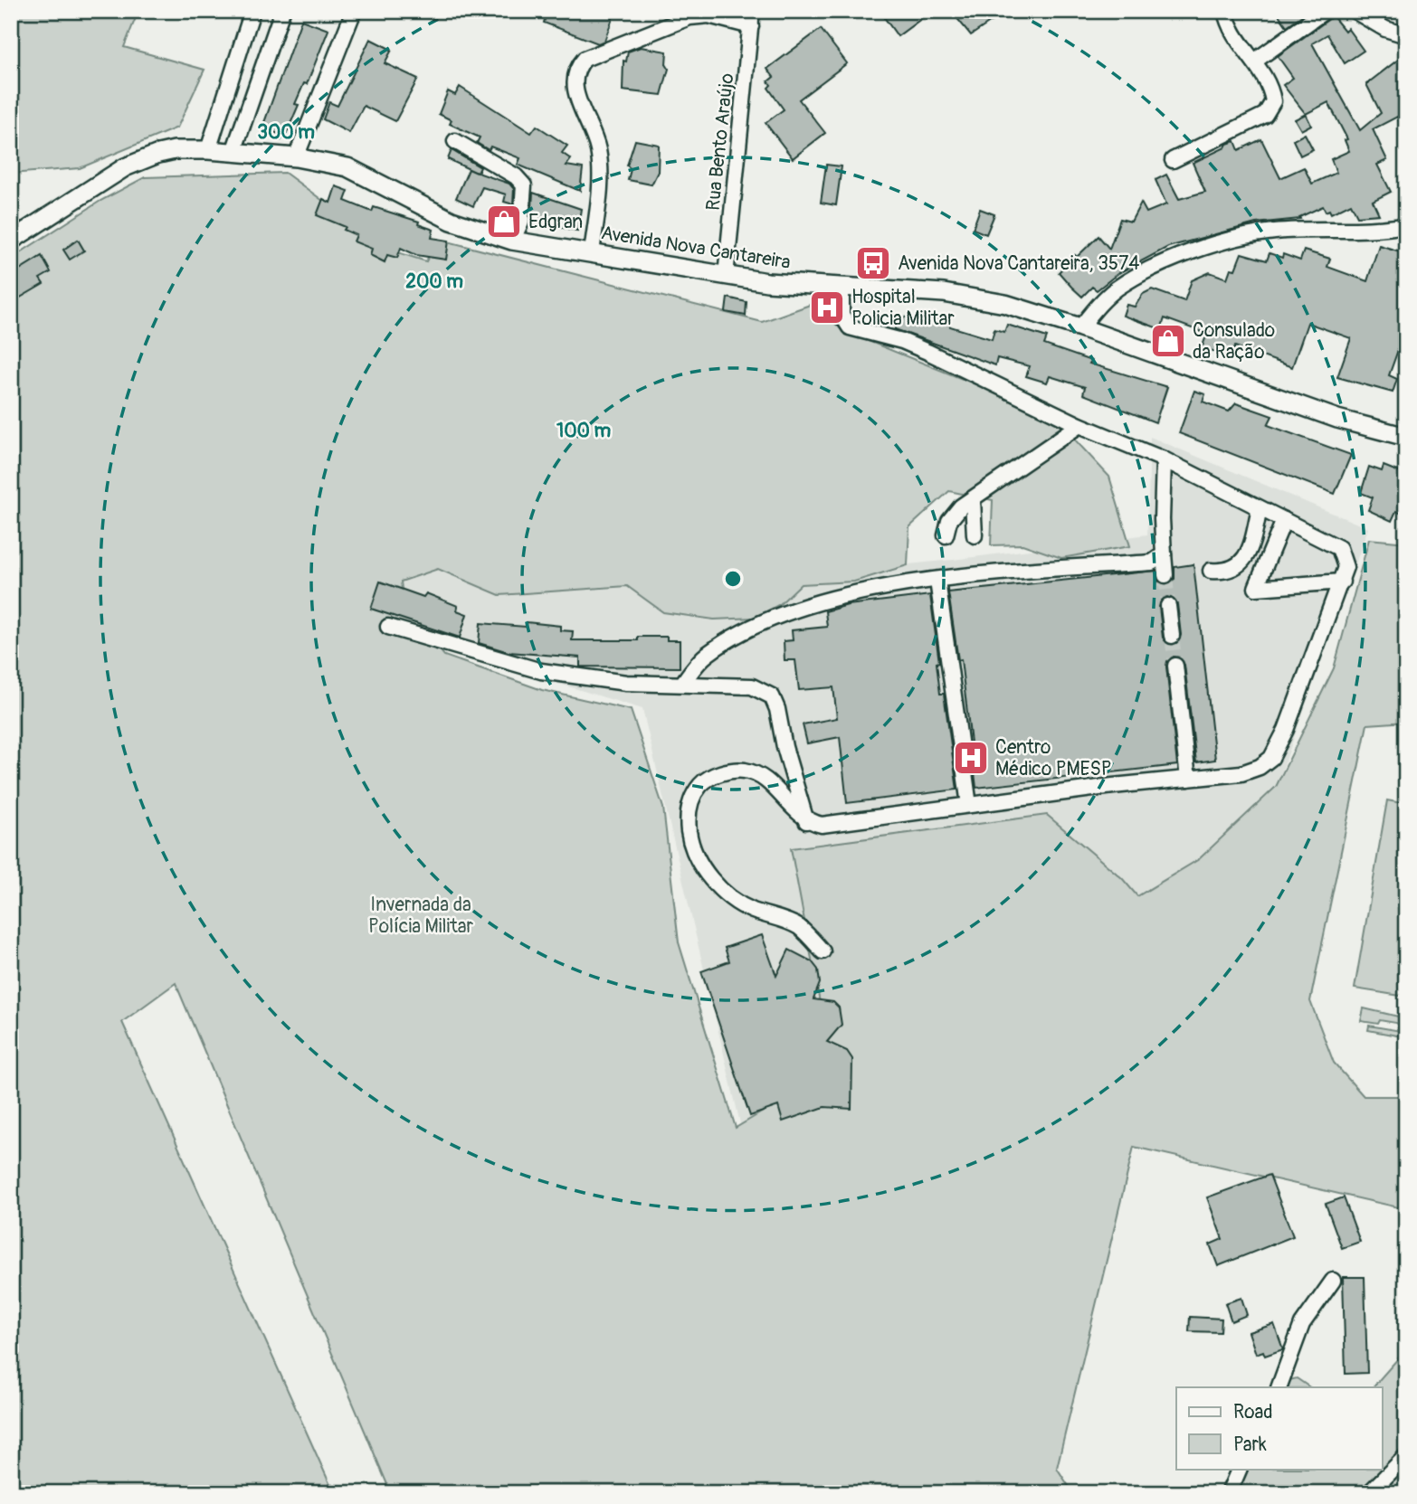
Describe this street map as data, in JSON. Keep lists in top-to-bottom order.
{
  "streets": {
    "main road": ["Avenida Nova Cantareira"],
    "street": ["Rua Bento Araújo"]
  },
  "crossings": [
    ["Rua Bento Araújo", "Avenida Nova Cantareira"]
  ],
  "parks": ["Invernada da Polícia Militar"],
  "places": {
    "shop": ["Edgran", "Consulado da Ração"],
    "bus stop": ["Avenida Nova Cantareira, 3574"],
    "hospital": ["Hospital Policia Militar", "Centro Médico PMESP"]
  },
  "legend": ["Road", "Park"],
  "rings": ["300 m", "200 m", "100 m"]
}
